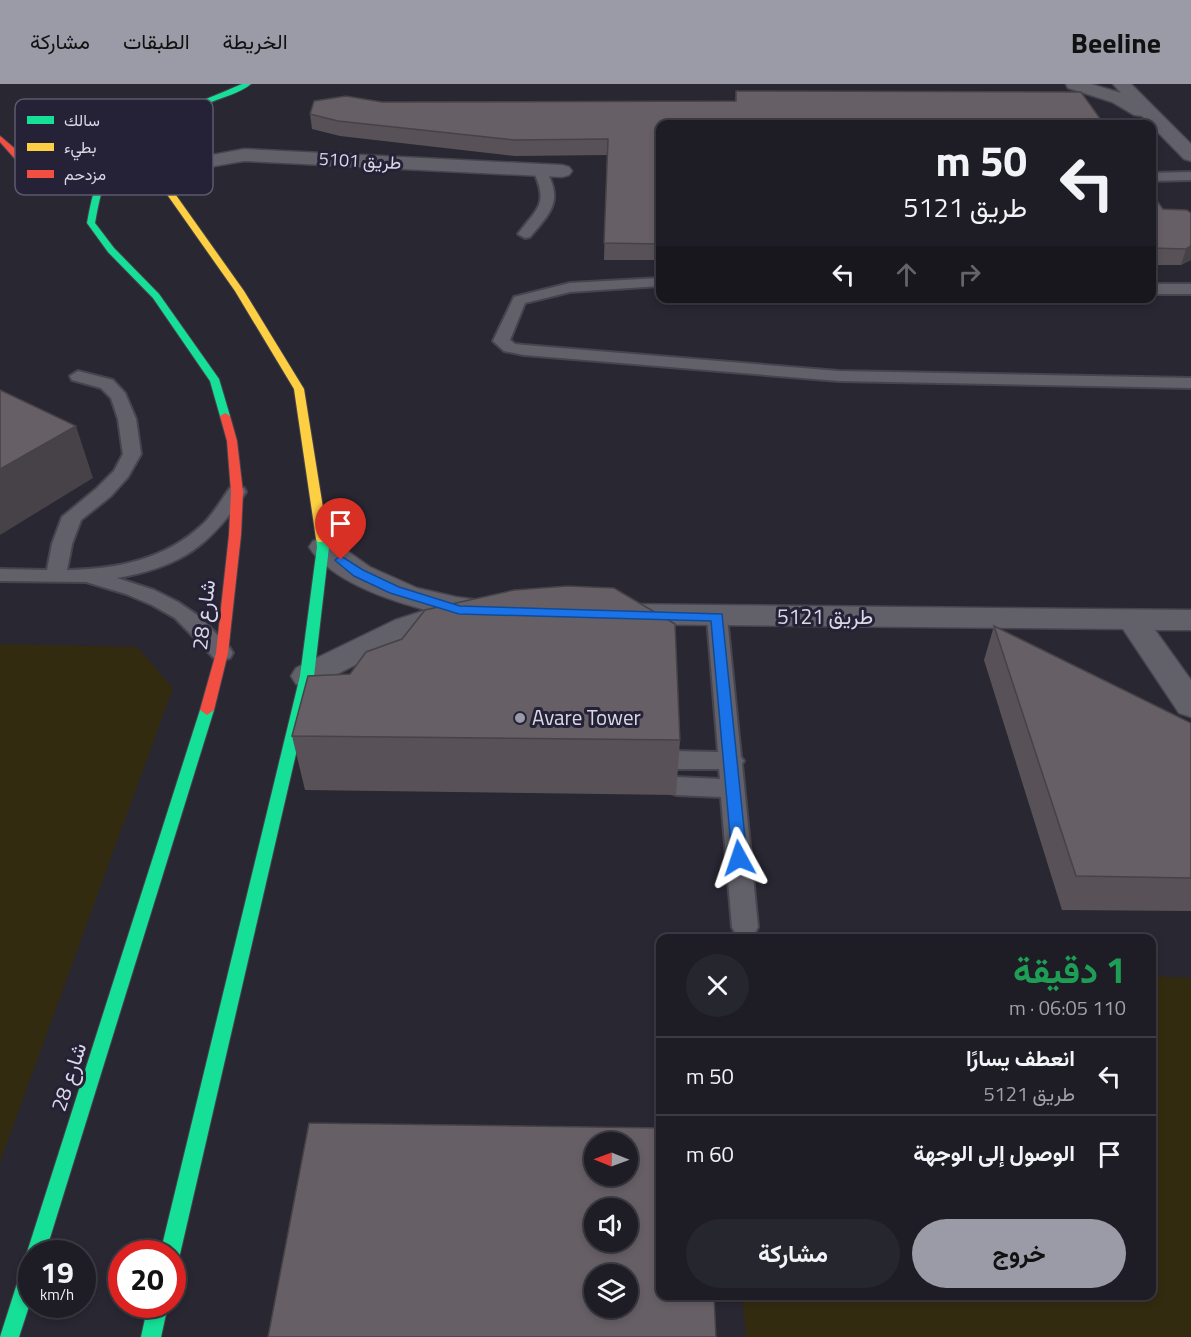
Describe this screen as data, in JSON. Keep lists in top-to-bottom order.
{
  "streets": {
    "main road": ["شارع 28"],
    "street": ["طريق 5101", "طريق 5121"]
  },
  "places": ["Avare Tower"],
  "legend": ["سالك", "بطيء", "مزدحم"],
  "north": "left",
  "page": {
    "header": "Beeline",
    "nav": ["الخريطة", "الطبقات", "مشاركة"],
    "turn": ["50 m", "طريق 5121"],
    "heading": ["1 دقيقة", "110 m · 06:05"],
    "list": [
      {
        "name": "انعطف يسارًا",
        "note": "طريق 5121",
        "value": "50 m"
      },
      {
        "name": "الوصول إلى الوجهة",
        "value": "60 m"
      }
    ],
    "buttons": ["خروج", "مشاركة"],
    "speed": "19 km/h",
    "limit": "20"
  }
}
